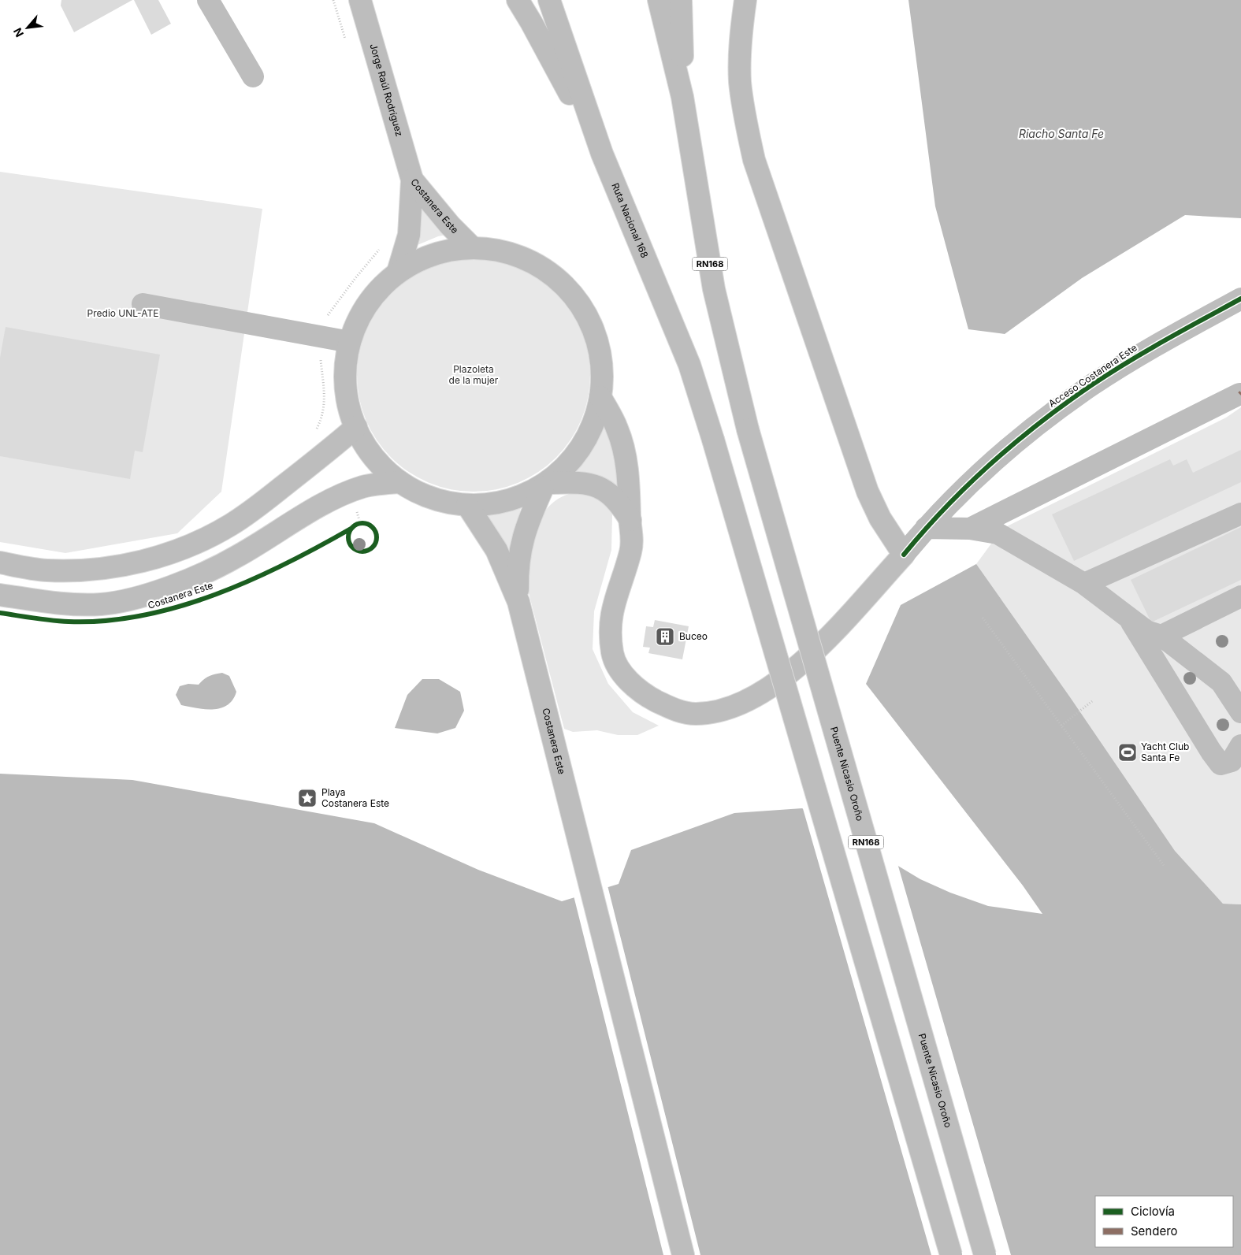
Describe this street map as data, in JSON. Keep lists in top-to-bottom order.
{
  "streets": {
    "main road": [
      "Jorge Raúl Rodríguez",
      "Costanera Este",
      "Ruta Nacional 168",
      "RN168",
      "Acceso Costanera Este",
      "Puente Nicasio Oroño"
    ]
  },
  "crossings": [
    ["Jorge Raúl Rodríguez", "Costanera Este"],
    ["Costanera Este", "Acceso Costanera Este"],
    ["RN168", "Puente Nicasio Oroño"]
  ],
  "water": ["Riacho Santa Fe"],
  "parks": ["Predio UNL-ATE", "Plazoleta de la mujer"],
  "places": {
    "building": ["Buceo"],
    "sports": ["Yacht Club Santa Fe"],
    "place": ["Playa Costanera Este"]
  },
  "legend": ["Ciclovía", "Sendero"],
  "north": "bottom left"
}
